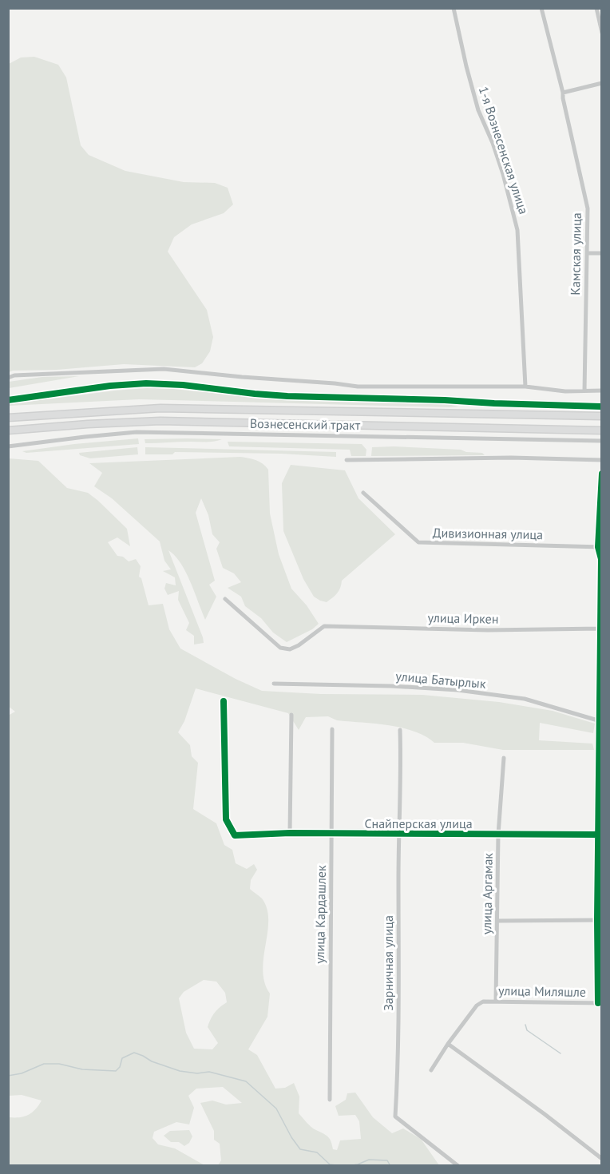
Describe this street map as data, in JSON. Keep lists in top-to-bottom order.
{
  "streets": {
    "main road": ["Вознесенский тракт"],
    "street": [
      "1-я Вознесенская улица",
      "Камская улица",
      "Дивизионная улица",
      "улица Иркен",
      "улица Батырлык",
      "Снайперская улица",
      "улица Аргамак",
      "улица Кардашлек",
      "Зарничная улица",
      "улица Миляшле"
    ]
  },
  "crossings": [
    ["Снайперская улица", "улица Аргамак"],
    ["Снайперская улица", "улица Кардашлек"],
    ["Снайперская улица", "Зарничная улица"],
    ["улица Аргамак", "улица Миляшле"]
  ]
}
